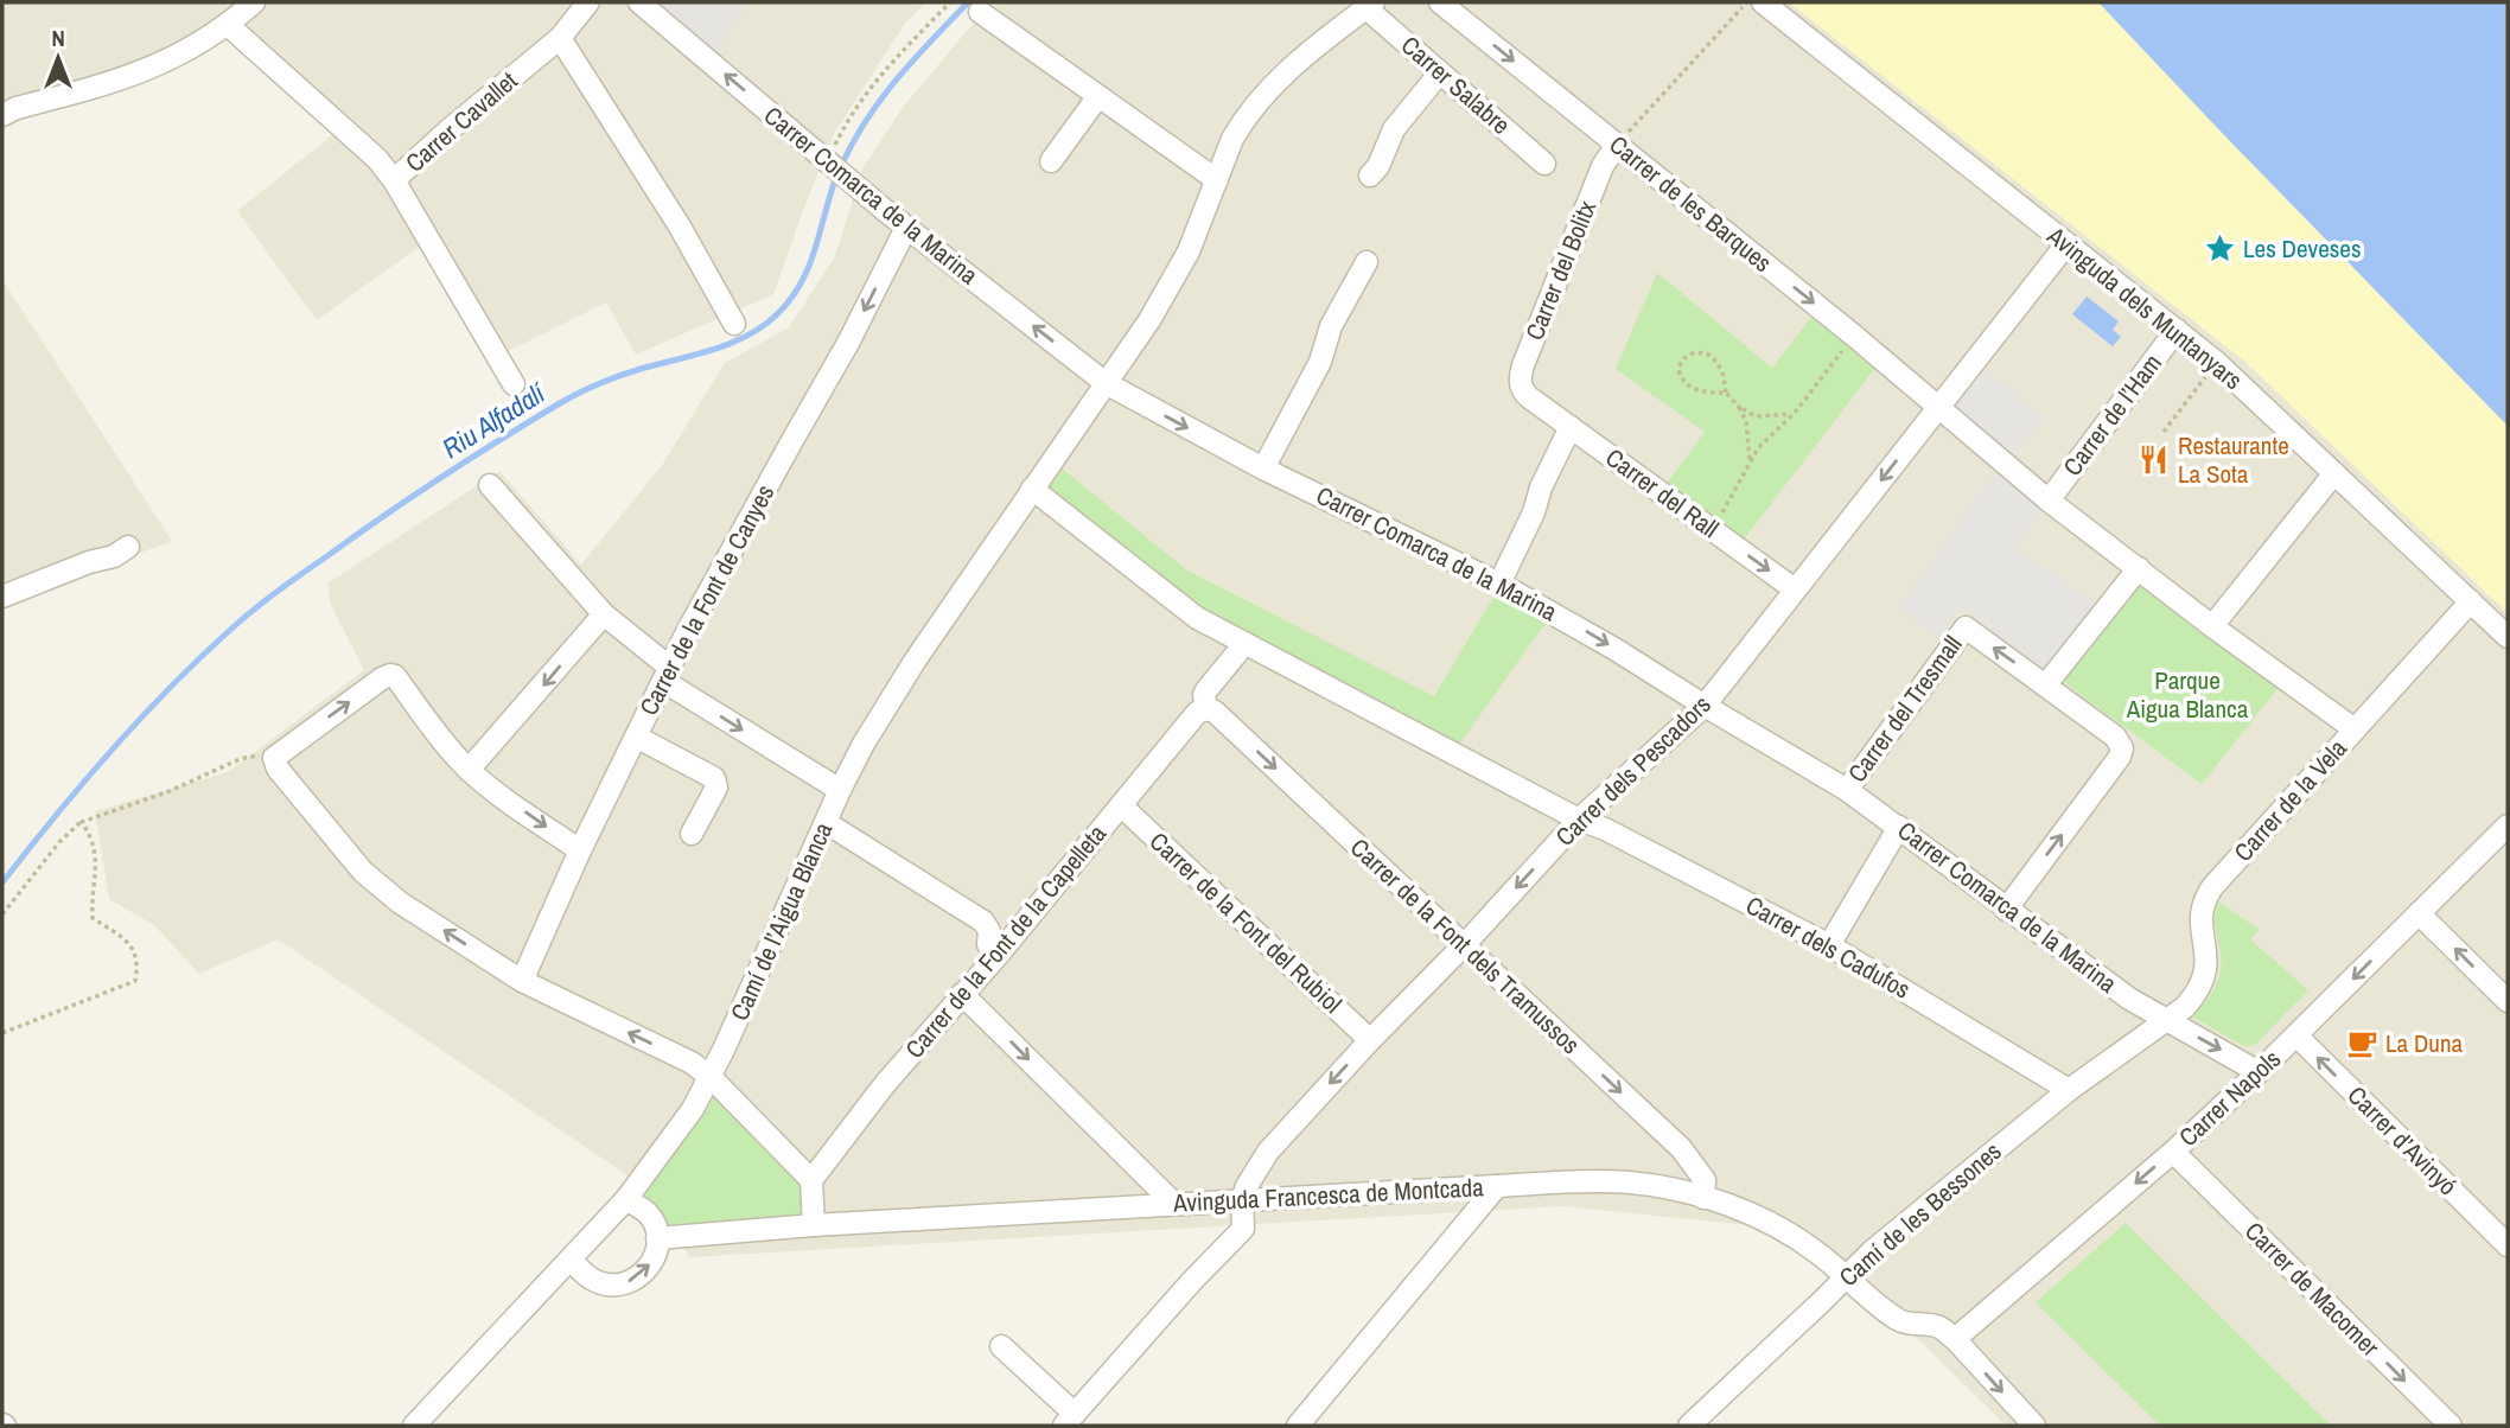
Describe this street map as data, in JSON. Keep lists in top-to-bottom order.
{
  "streets": {
    "street": [
      "Carrer Salabre",
      "Carrer Cavallet",
      "Carrer Comarca de la Marina",
      "Carrer de les Barques",
      "Carrer del Bolitx",
      "Avinguda dels Muntanyars",
      "Carrer de l’Ham",
      "Carrer del Rall",
      "Carrer de la Font de Canyes",
      "Carrer del Tresmall",
      "Carrer dels Pescadors",
      "Carrer de la Vela",
      "Camí de l’Aigua Blanca",
      "Carrer de la Font del Rubiol",
      "Carrer de la Font de la Capelleta",
      "Carrer de la Font dels Tramussos",
      "Carrer dels Cadufos",
      "Carrer Napols",
      "Carrer d’Avinyó",
      "Avinguda Francesca de Montcada",
      "Camí de les Bessones",
      "Carrer de Macomer"
    ]
  },
  "crossings": [
    ["Carrer Salabre", "Camí de l’Aigua Blanca"],
    ["Carrer Comarca de la Marina", "Carrer de la Font de Canyes"],
    ["Carrer Comarca de la Marina", "Carrer del Tresmall"],
    ["Carrer Comarca de la Marina", "Carrer dels Pescadors"],
    ["Carrer Comarca de la Marina", "Carrer de la Vela"],
    ["Carrer Comarca de la Marina", "Camí de l’Aigua Blanca"],
    ["Carrer Comarca de la Marina", "Carrer Napols"],
    ["Carrer Comarca de la Marina", "Camí de les Bessones"],
    ["Carrer de les Barques", "Carrer del Bolitx"],
    ["Carrer de les Barques", "Carrer de l’Ham"],
    ["Carrer de les Barques", "Carrer dels Pescadors"],
    ["Carrer del Bolitx", "Carrer del Rall"],
    ["Avinguda dels Muntanyars", "Carrer de l’Ham"],
    ["Avinguda dels Muntanyars", "Carrer dels Pescadors"],
    ["Avinguda dels Muntanyars", "Carrer de la Vela"],
    ["Carrer de l’Ham", "Carrer dels Pescadors"],
    ["Carrer de l’Ham", "Carrer de la Vela"],
    ["Carrer del Rall", "Carrer dels Pescadors"],
    ["Carrer dels Pescadors", "Carrer de la Font del Rubiol"],
    ["Carrer dels Pescadors", "Carrer de la Font dels Tramussos"],
    ["Carrer dels Pescadors", "Carrer dels Cadufos"],
    ["Carrer dels Pescadors", "Avinguda Francesca de Montcada"],
    ["Carrer de la Vela", "Camí de les Bessones"],
    ["Camí de l’Aigua Blanca", "Carrer dels Cadufos"],
    ["Camí de l’Aigua Blanca", "Avinguda Francesca de Montcada"],
    ["Carrer de la Font del Rubiol", "Carrer de la Font de la Capelleta"],
    ["Carrer de la Font de la Capelleta", "Carrer de la Font dels Tramussos"],
    ["Carrer de la Font dels Tramussos", "Avinguda Francesca de Montcada"],
    ["Carrer dels Cadufos", "Camí de les Bessones"],
    ["Carrer Napols", "Carrer d’Avinyó"],
    ["Carrer Napols", "Avinguda Francesca de Montcada"],
    ["Carrer Napols", "Carrer de Macomer"],
    ["Avinguda Francesca de Montcada", "Camí de les Bessones"]
  ],
  "one_way": [
    "Carrer de les Barques",
    "Carrer de la Font de Canyes",
    "Carrer dels Pescadors",
    "Carrer de la Font dels Tramussos",
    "Carrer Napols",
    "Carrer de Macomer"
  ],
  "water": ["Riu Alfadalí"],
  "parks": ["Parque Aigua Blanca"],
  "places": {
    "place": ["Les Deveses"],
    "restaurant": ["Restaurante La Sota"],
    "cafe": ["La Duna"]
  },
  "north": "top"
}
